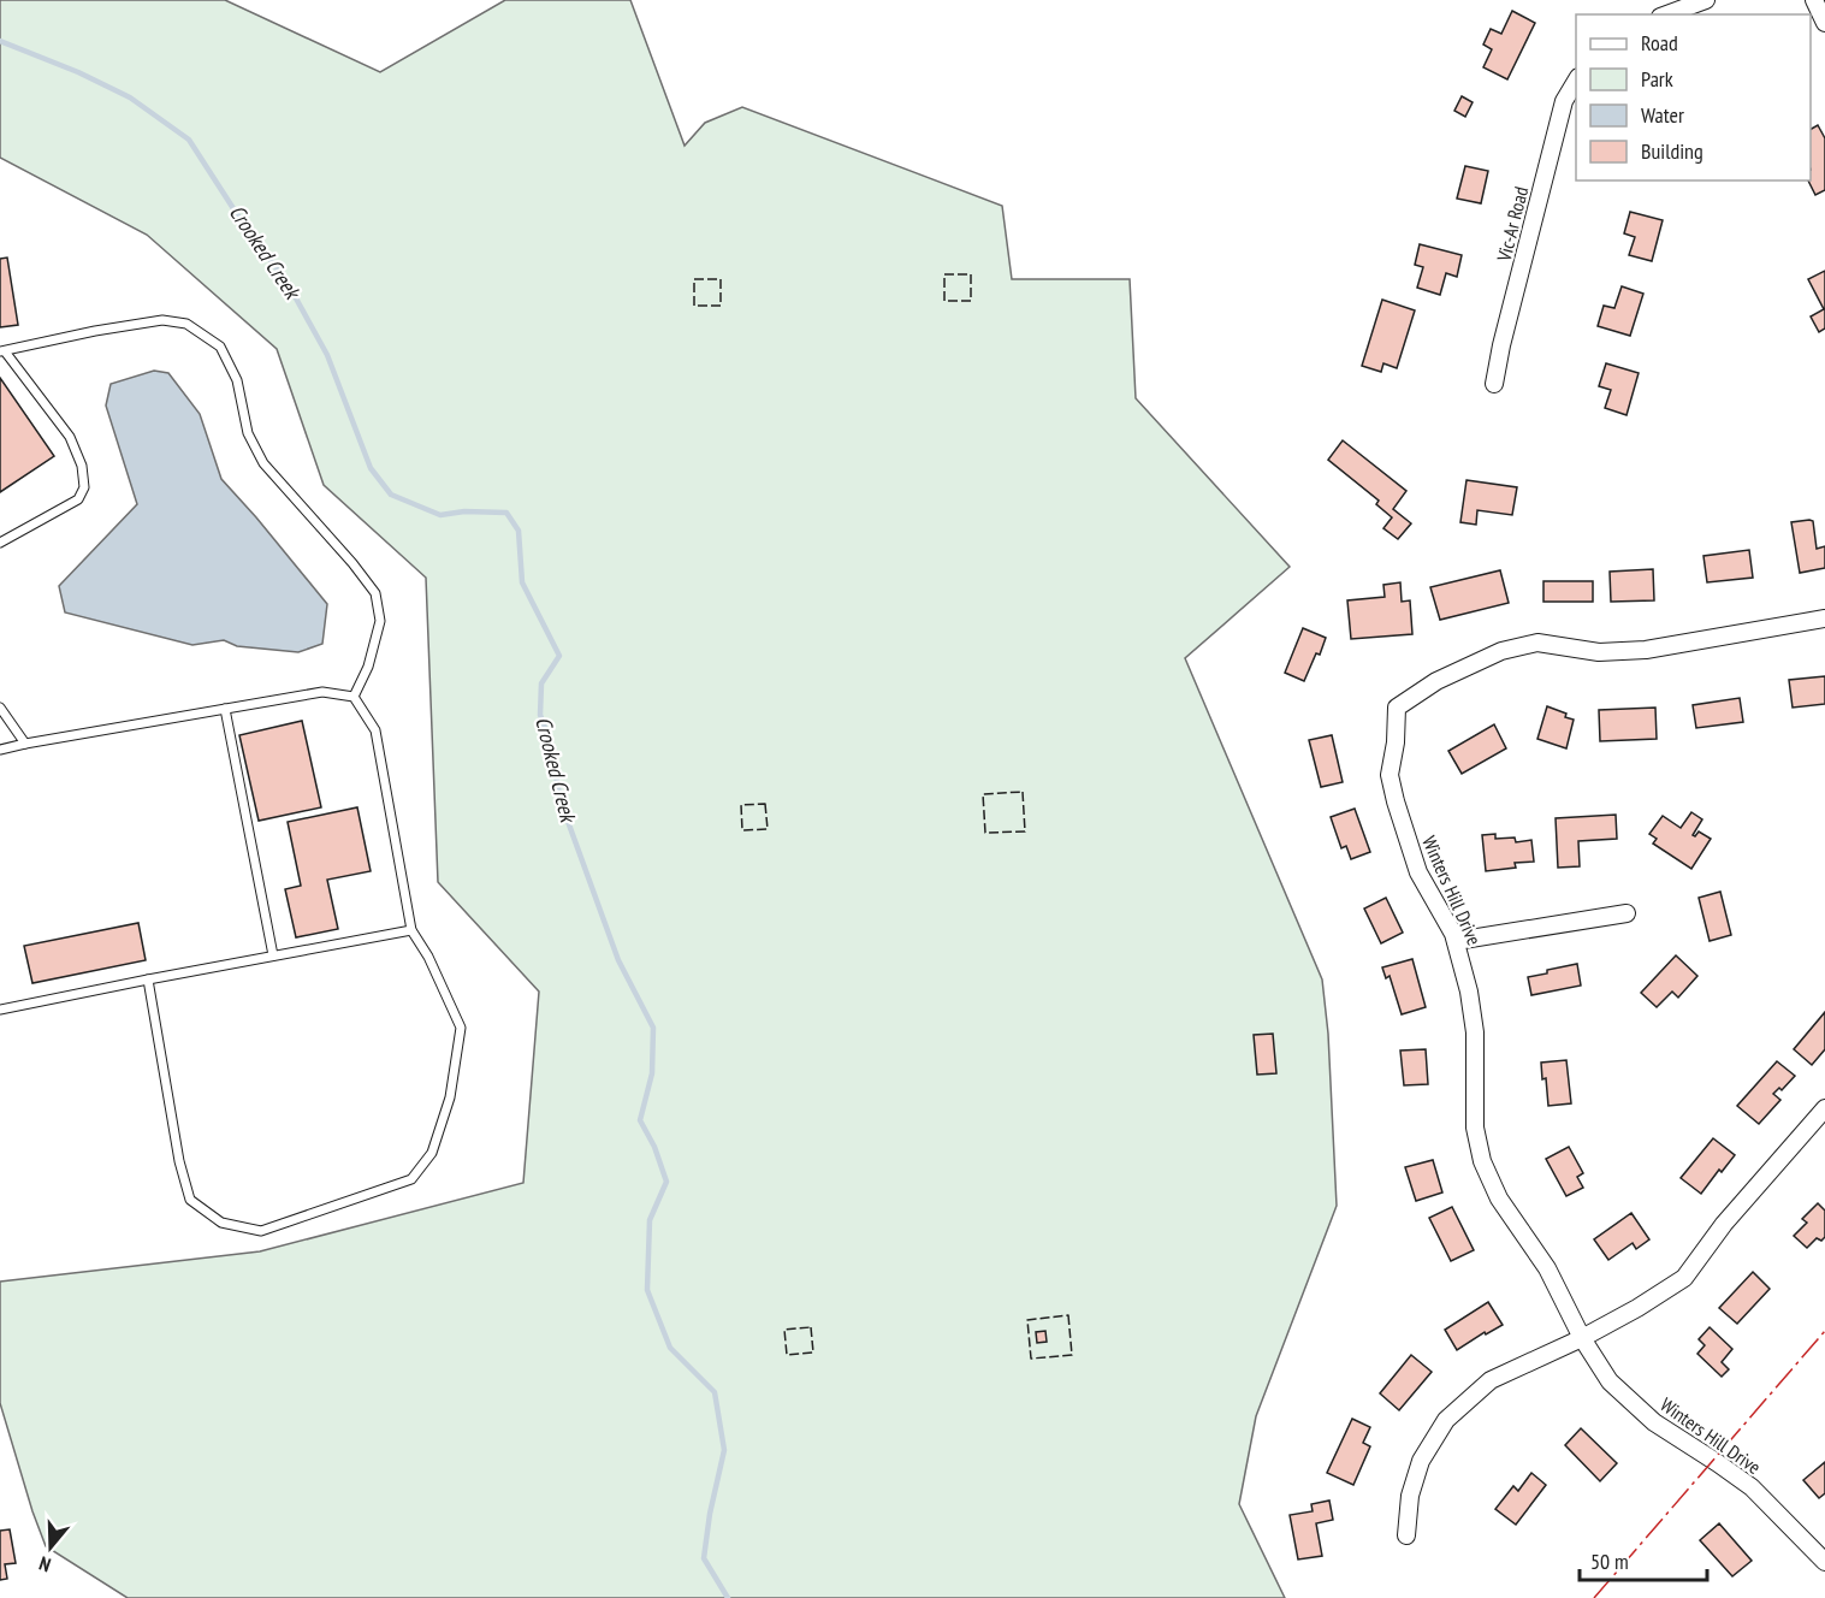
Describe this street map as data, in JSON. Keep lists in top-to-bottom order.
{
  "streets": {
    "street": ["Vic-Ar Road", "Winters Hill Drive"]
  },
  "water": ["Crooked Creek"],
  "legend": [
    "Road",
    "Park",
    "Water",
    "Building"
  ],
  "scale_bar": "50 m",
  "north": "bottom"
}
